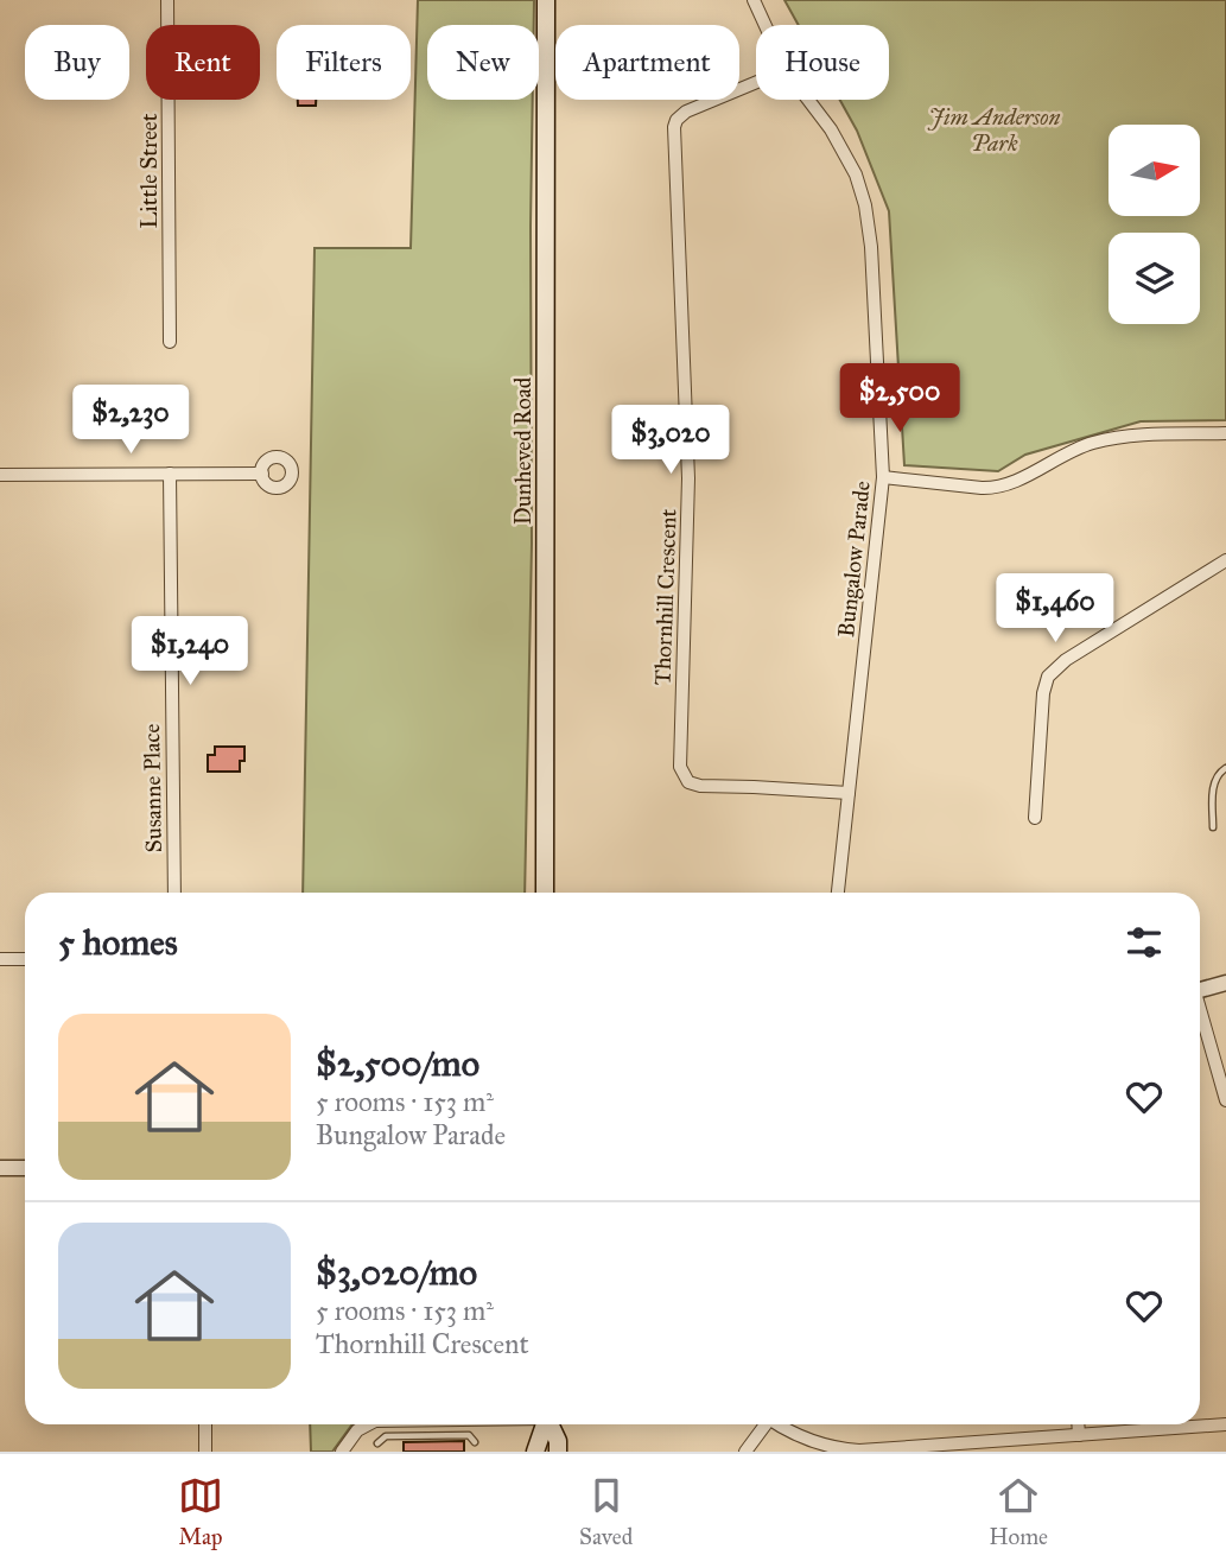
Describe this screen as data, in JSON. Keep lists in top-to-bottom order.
{
  "streets": {
    "main road": ["Dunheved Road"],
    "street": [
      "Little Street",
      "Bungalow Parade",
      "Thornhill Crescent",
      "Susanne Place"
    ]
  },
  "crossings": [
    ["Bungalow Parade", "Thornhill Crescent"]
  ],
  "parks": ["Jim Anderson Park"],
  "north": "right",
  "page": {
    "chip": [
      "Buy",
      "Rent",
      "Filters",
      "New",
      "Apartment",
      "House"
    ],
    "price": [
      "$2,500",
      "$2,230",
      "$3,020",
      "$1,460",
      "$1,240"
    ],
    "heading": "5 homes",
    "list": [
      {
        "name": "$2,500/mo",
        "note": "5 rooms · 153 m² · Bungalow Parade"
      },
      {
        "name": "$3,020/mo",
        "note": "5 rooms · 153 m² · Thornhill Crescent"
      }
    ],
    "tabs": ["Map", "Saved", "Home"]
  }
}
